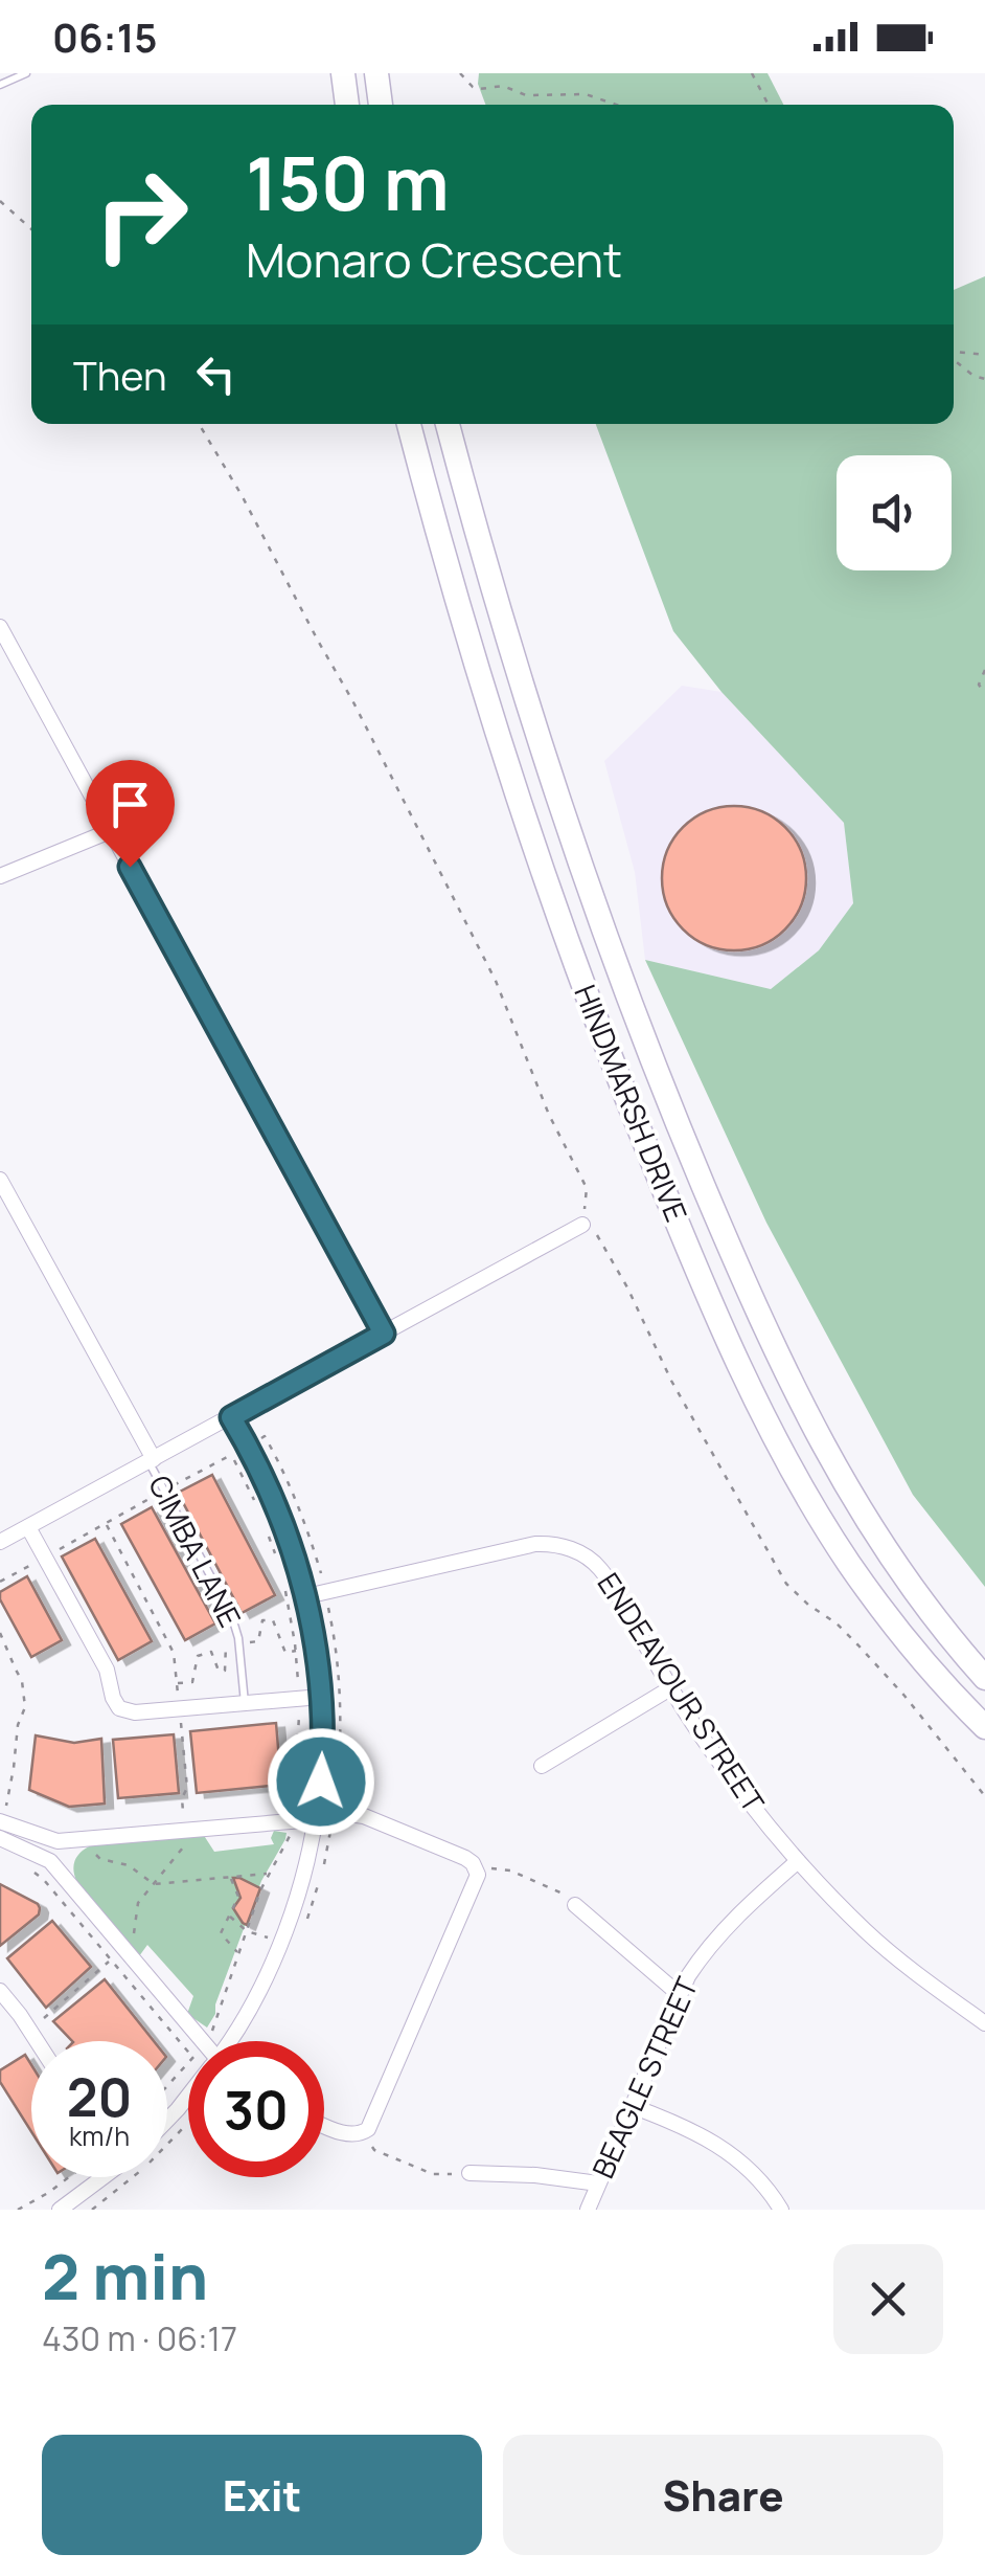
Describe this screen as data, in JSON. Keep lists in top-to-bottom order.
{
  "streets": {
    "main road": ["HINDMARSH DRIVE"],
    "street": ["ENDEAVOUR STREET", "BEAGLE STREET"],
    "lane": ["CIMBA LANE"]
  },
  "crossings": [
    ["ENDEAVOUR STREET", "BEAGLE STREET"]
  ],
  "page": {
    "status": "06:15",
    "turn": ["150 m", "Monaro Crescent"],
    "then": "Then",
    "speed": "20 km/h",
    "limit": "30",
    "heading": ["2 min", "430 m · 06:17"],
    "buttons": ["Exit", "Share"]
  }
}
